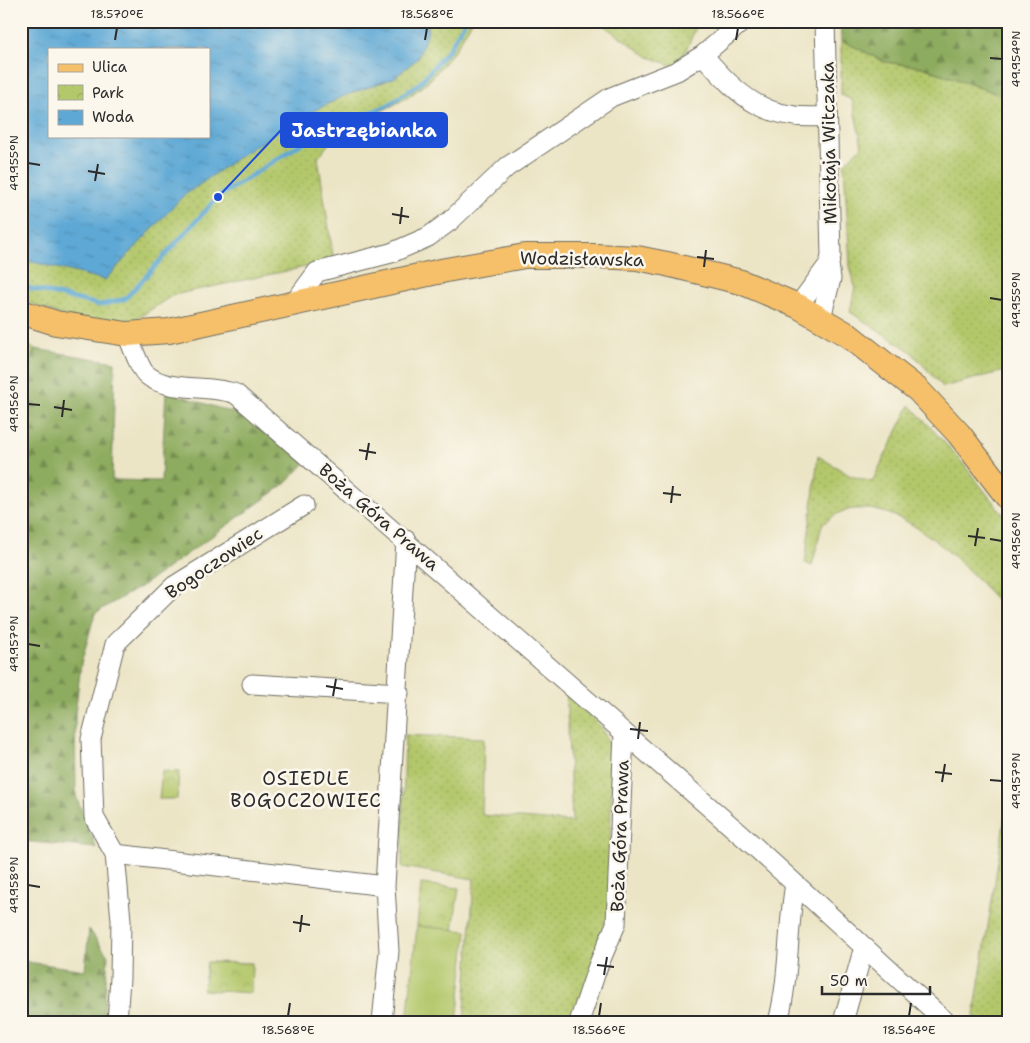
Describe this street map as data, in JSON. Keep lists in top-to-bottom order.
{
  "streets": {
    "main road": ["Wodzisławska"],
    "street": ["Mikołaja Witczaka", "Boża Góra Prawa", "Bogoczowiec"]
  },
  "crossings": [
    ["Mikołaja Witczaka", "Wodzisławska"],
    ["Wodzisławska", "Boża Góra Prawa"]
  ],
  "districts": ["OSIEDLE BOGOCZOWIEC"],
  "places": ["Jastrzębianka"],
  "legend": ["Ulica", "Park", "Woda"],
  "scale_bar": "50 m",
  "coordinates": [
    "18.570°E",
    "18.568°E",
    "18.566°E",
    "49.954°N",
    "49.955°N",
    "49.956°N",
    "49.957°N",
    "49.958°N",
    "18.564°E"
  ]
}
